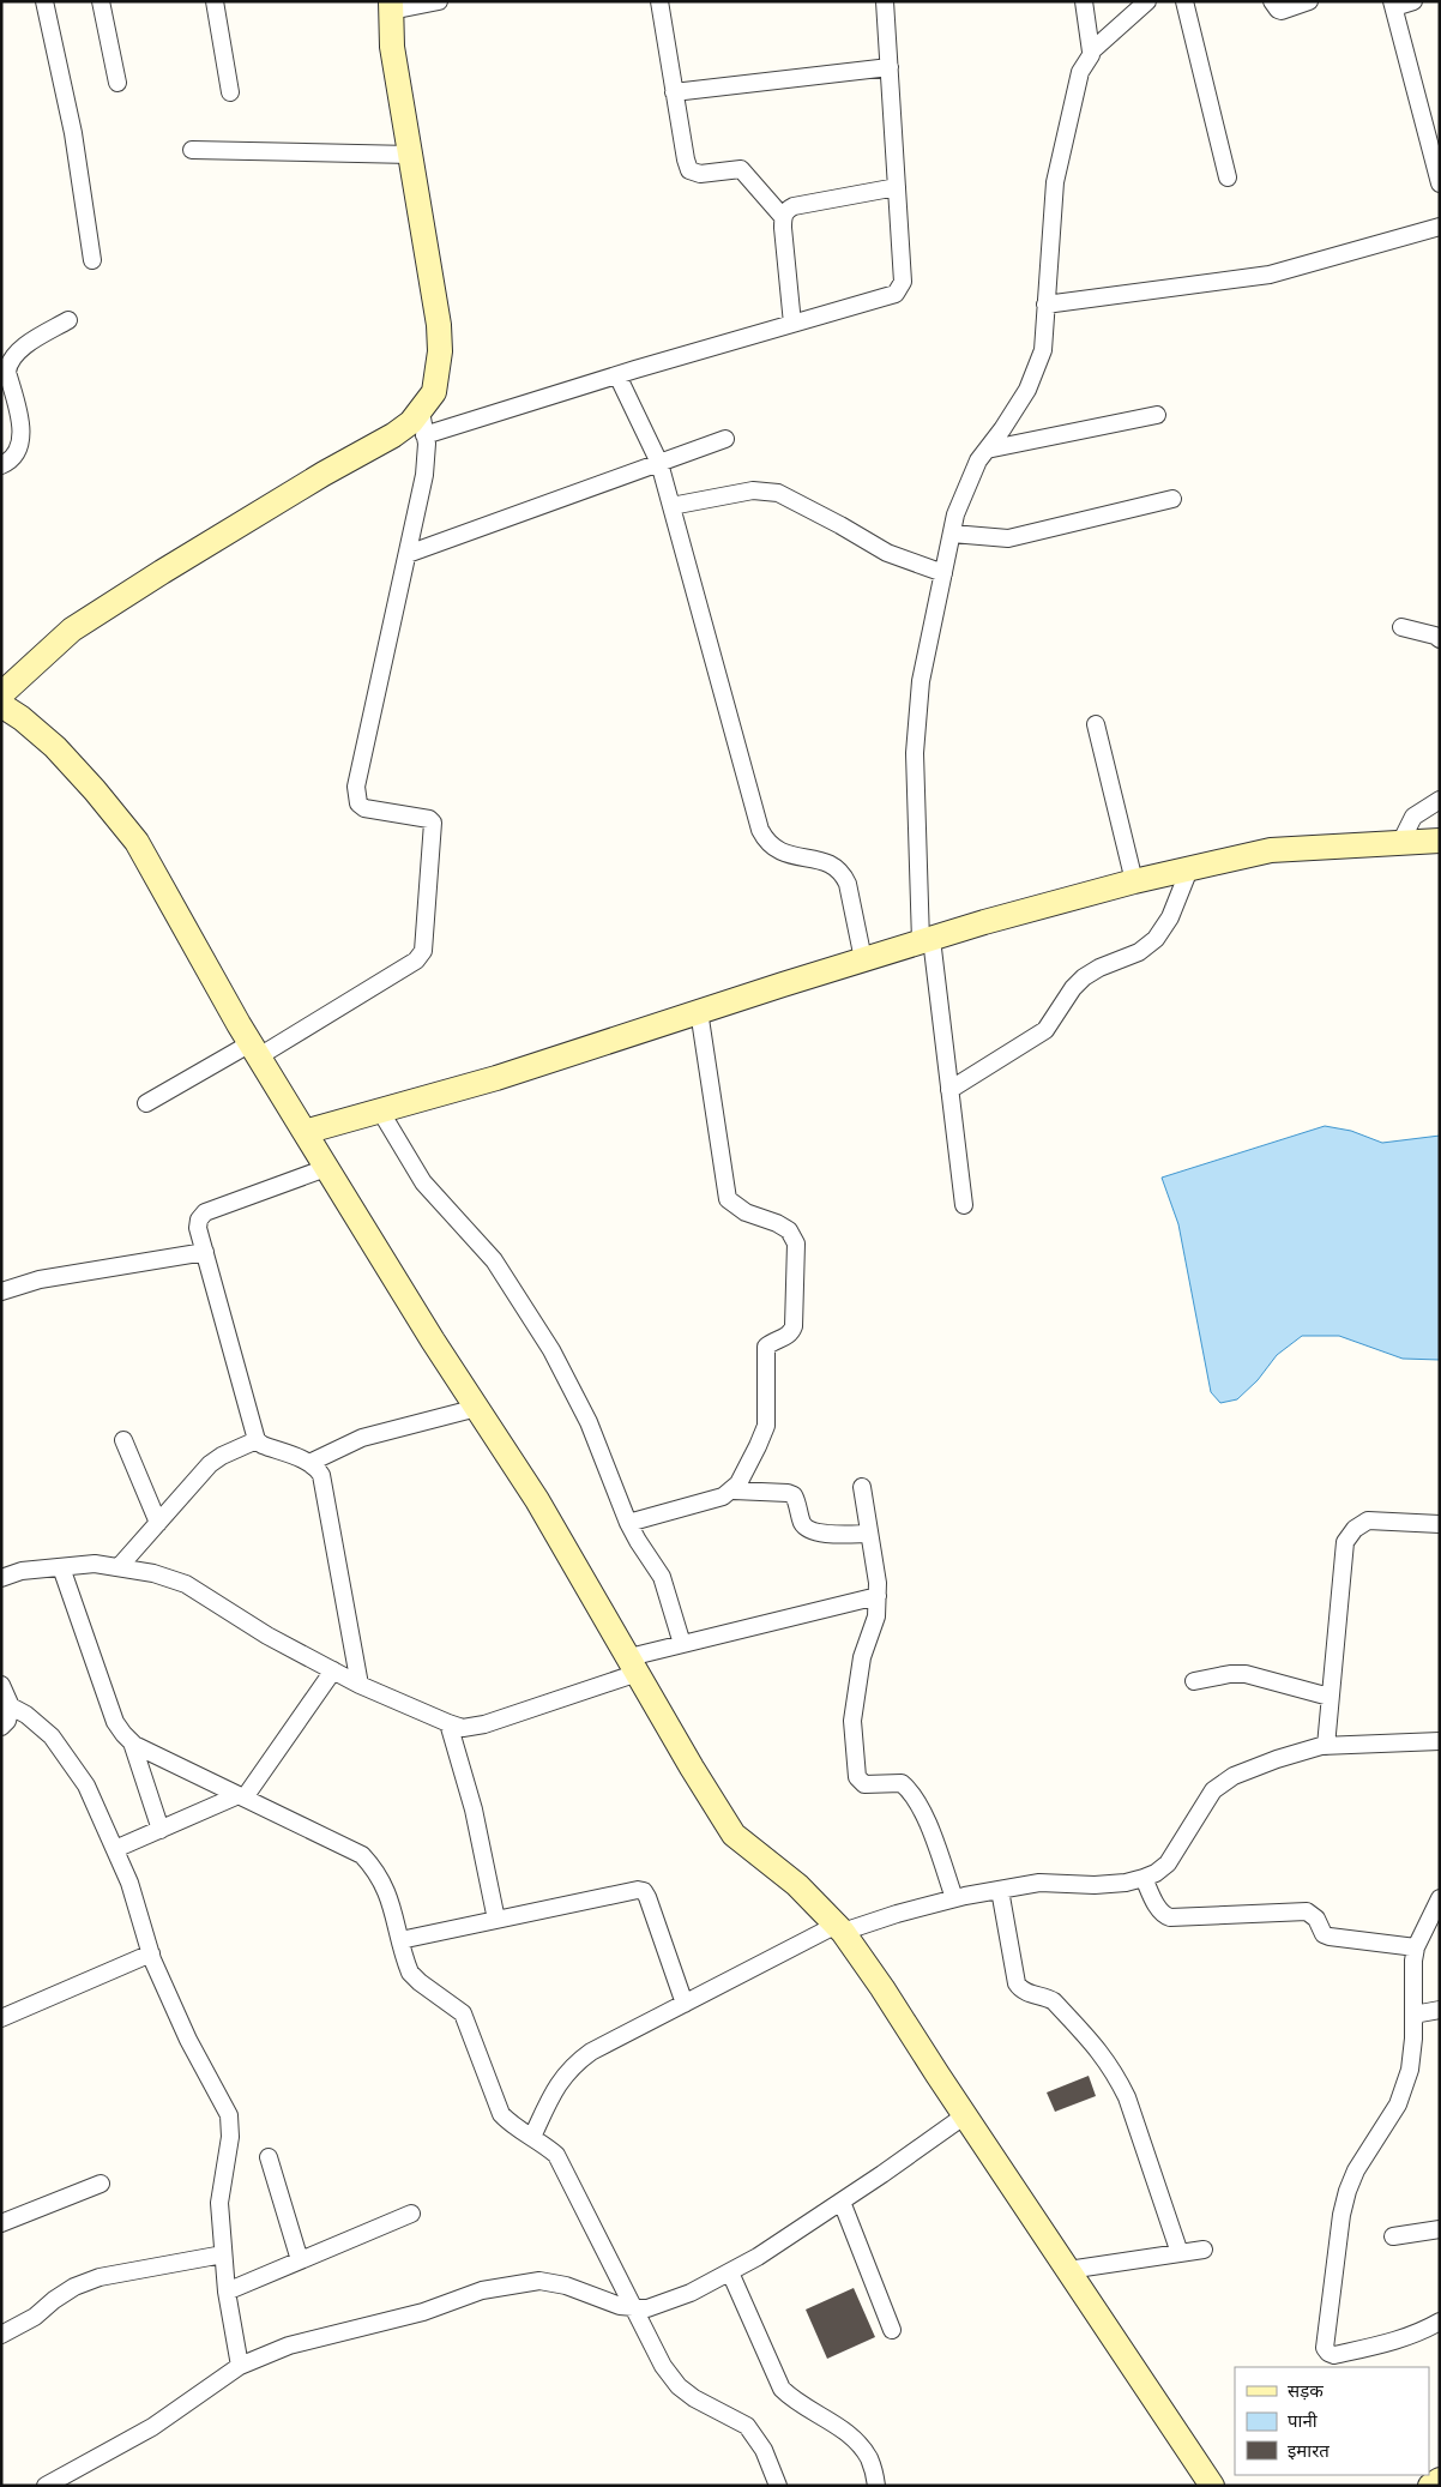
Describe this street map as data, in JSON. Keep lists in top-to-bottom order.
{
  "legend": ["सड़क", "पानी", "इमारत"]
}
